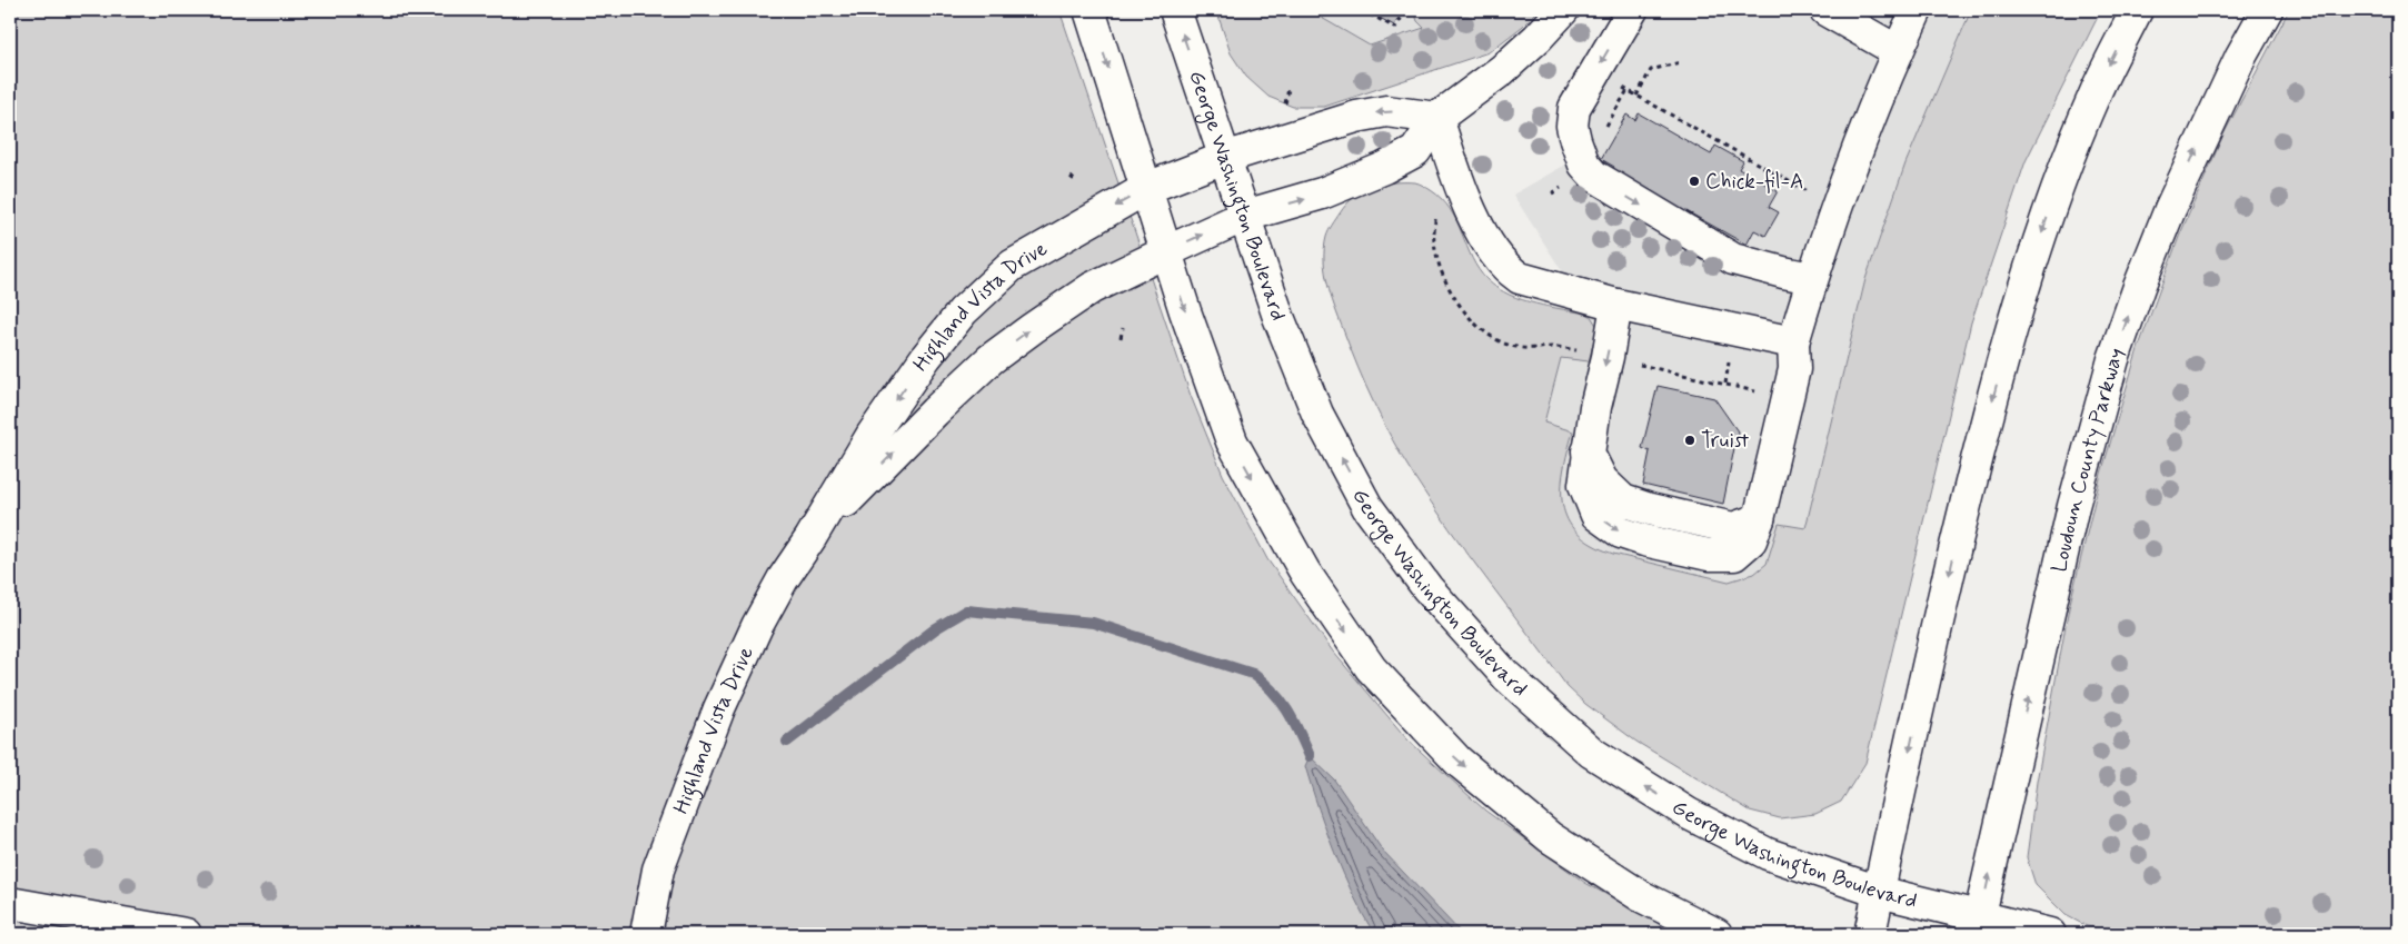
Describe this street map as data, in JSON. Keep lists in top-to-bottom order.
{
  "streets": {
    "street": ["George Washington Boulevard", "Highland Vista Drive", "Loudoun County Parkway"]
  },
  "crossings": [
    ["George Washington Boulevard", "Highland Vista Drive"],
    ["George Washington Boulevard", "Loudoun County Parkway"]
  ],
  "places": ["Chick-fil-A", "Truist"]
}
